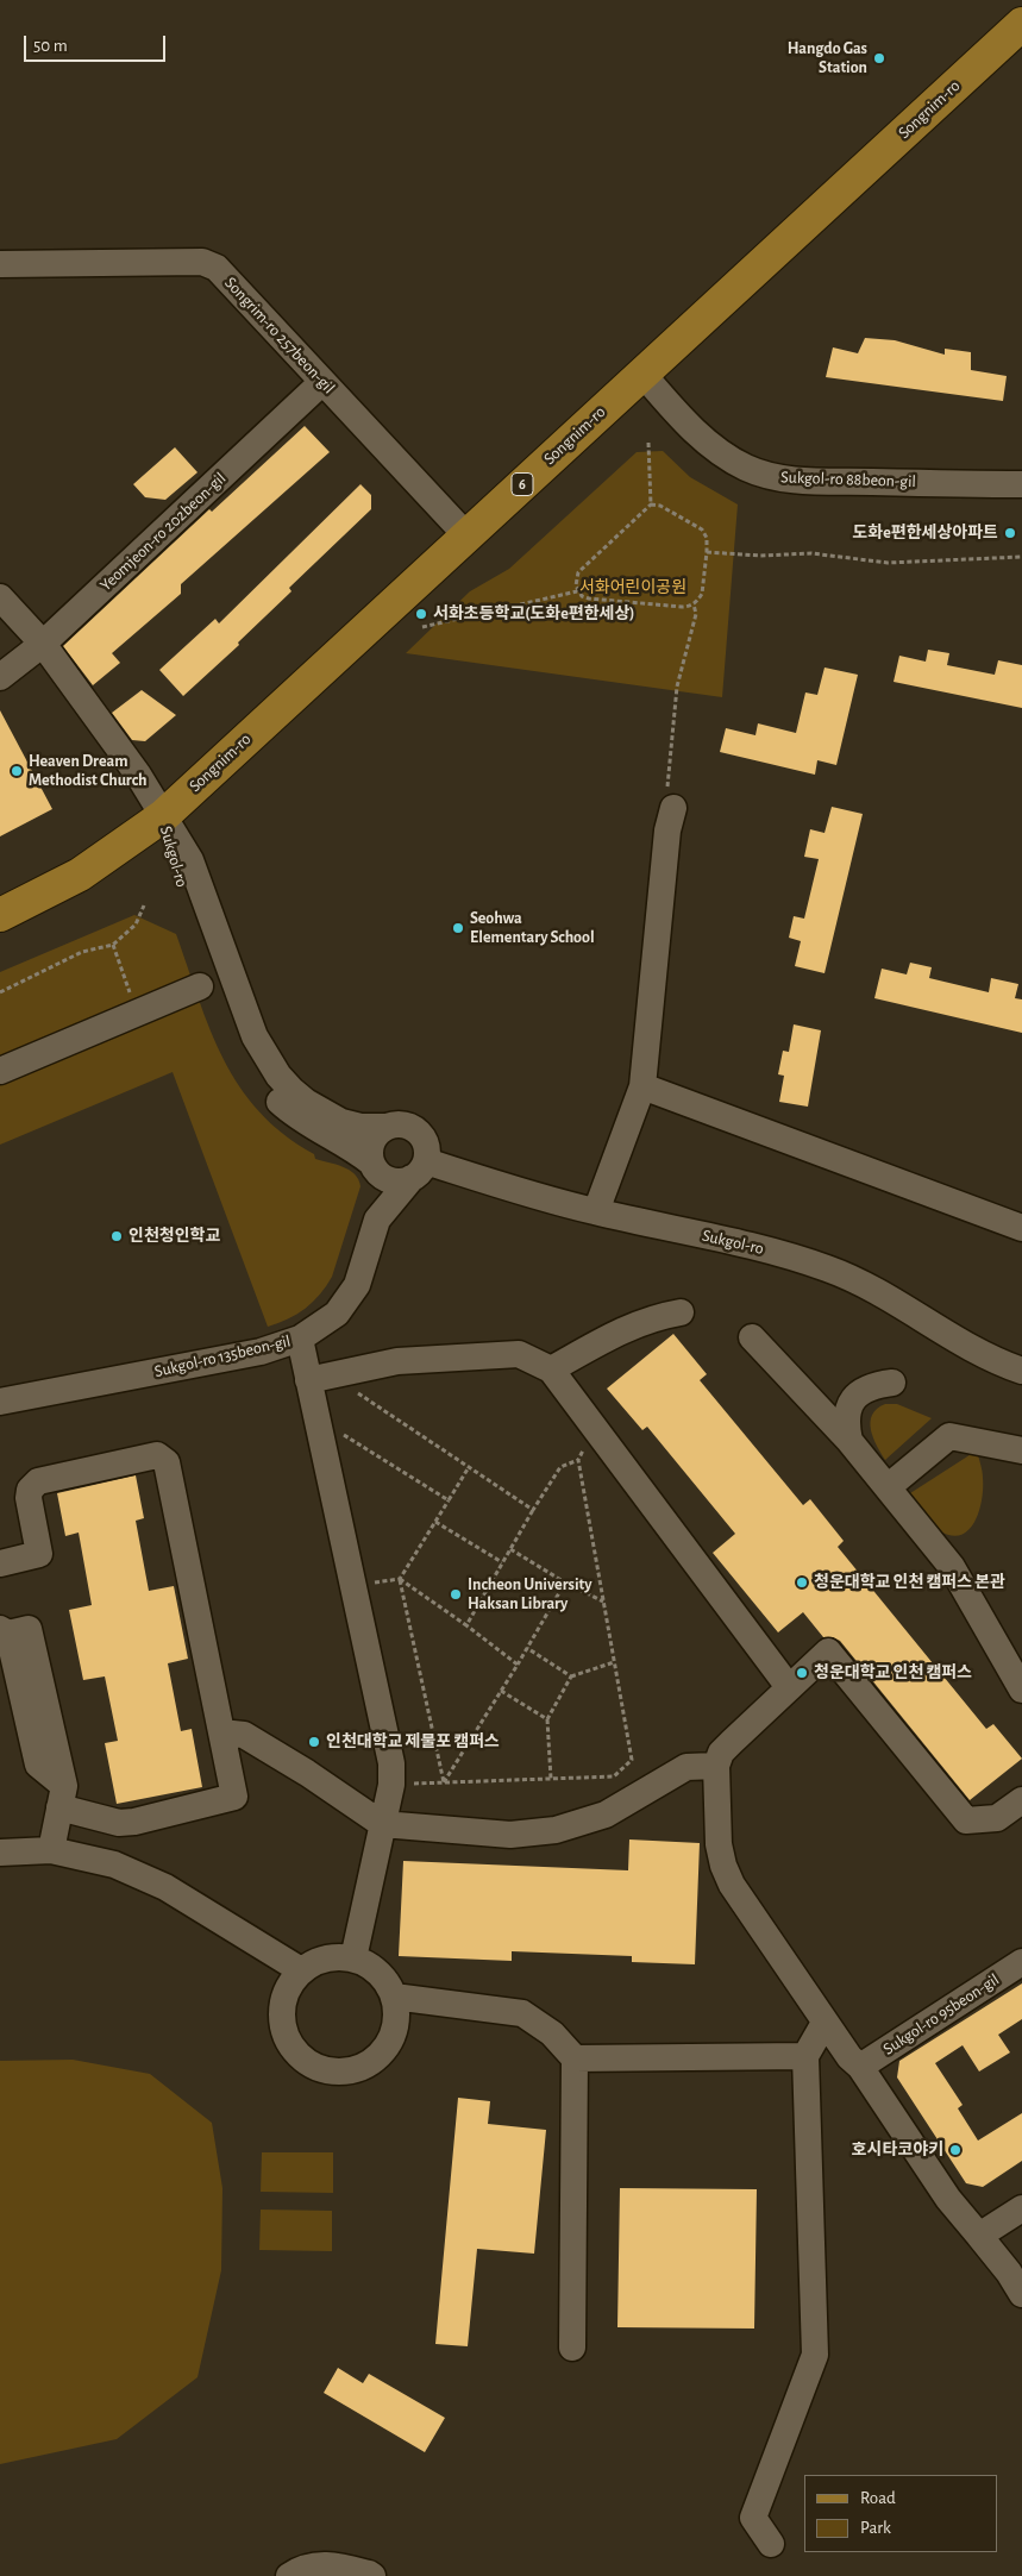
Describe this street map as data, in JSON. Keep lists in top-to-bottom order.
{
  "streets": {
    "main road": ["Songnim-ro", "6"],
    "street": [
      "Songrim-ro 257beon-gil",
      "Sukgol-ro 88beon-gil",
      "Yeomjeon-ro 202beon-gil",
      "Sukgol-ro",
      "Sukgol-ro 135beon-gil",
      "Sukgol-ro 95beon-gil"
    ]
  },
  "crossings": [
    ["Songnim-ro", "Songrim-ro 257beon-gil"],
    ["Songnim-ro", "Sukgol-ro 88beon-gil"],
    ["Songnim-ro", "Sukgol-ro"],
    ["Songrim-ro 257beon-gil", "Yeomjeon-ro 202beon-gil"],
    ["Sukgol-ro", "Sukgol-ro 135beon-gil"]
  ],
  "parks": ["서화어린이공원"],
  "places": [
    "Hangdo Gas Station",
    "도화e편한세상아파트",
    "서화초등학교(도화e편한세상)",
    "Heaven Dream Methodist Church",
    "Seohwa Elementary School",
    "인천청인학교",
    "청운대학교 인천 캠퍼스 본관",
    "Incheon University Haksan Library",
    "청운대학교 인천 캠퍼스",
    "인천대학교 제물포 캠퍼스",
    "호시타코야키"
  ],
  "legend": ["Road", "Park"],
  "scale_bar": "50 m"
}
